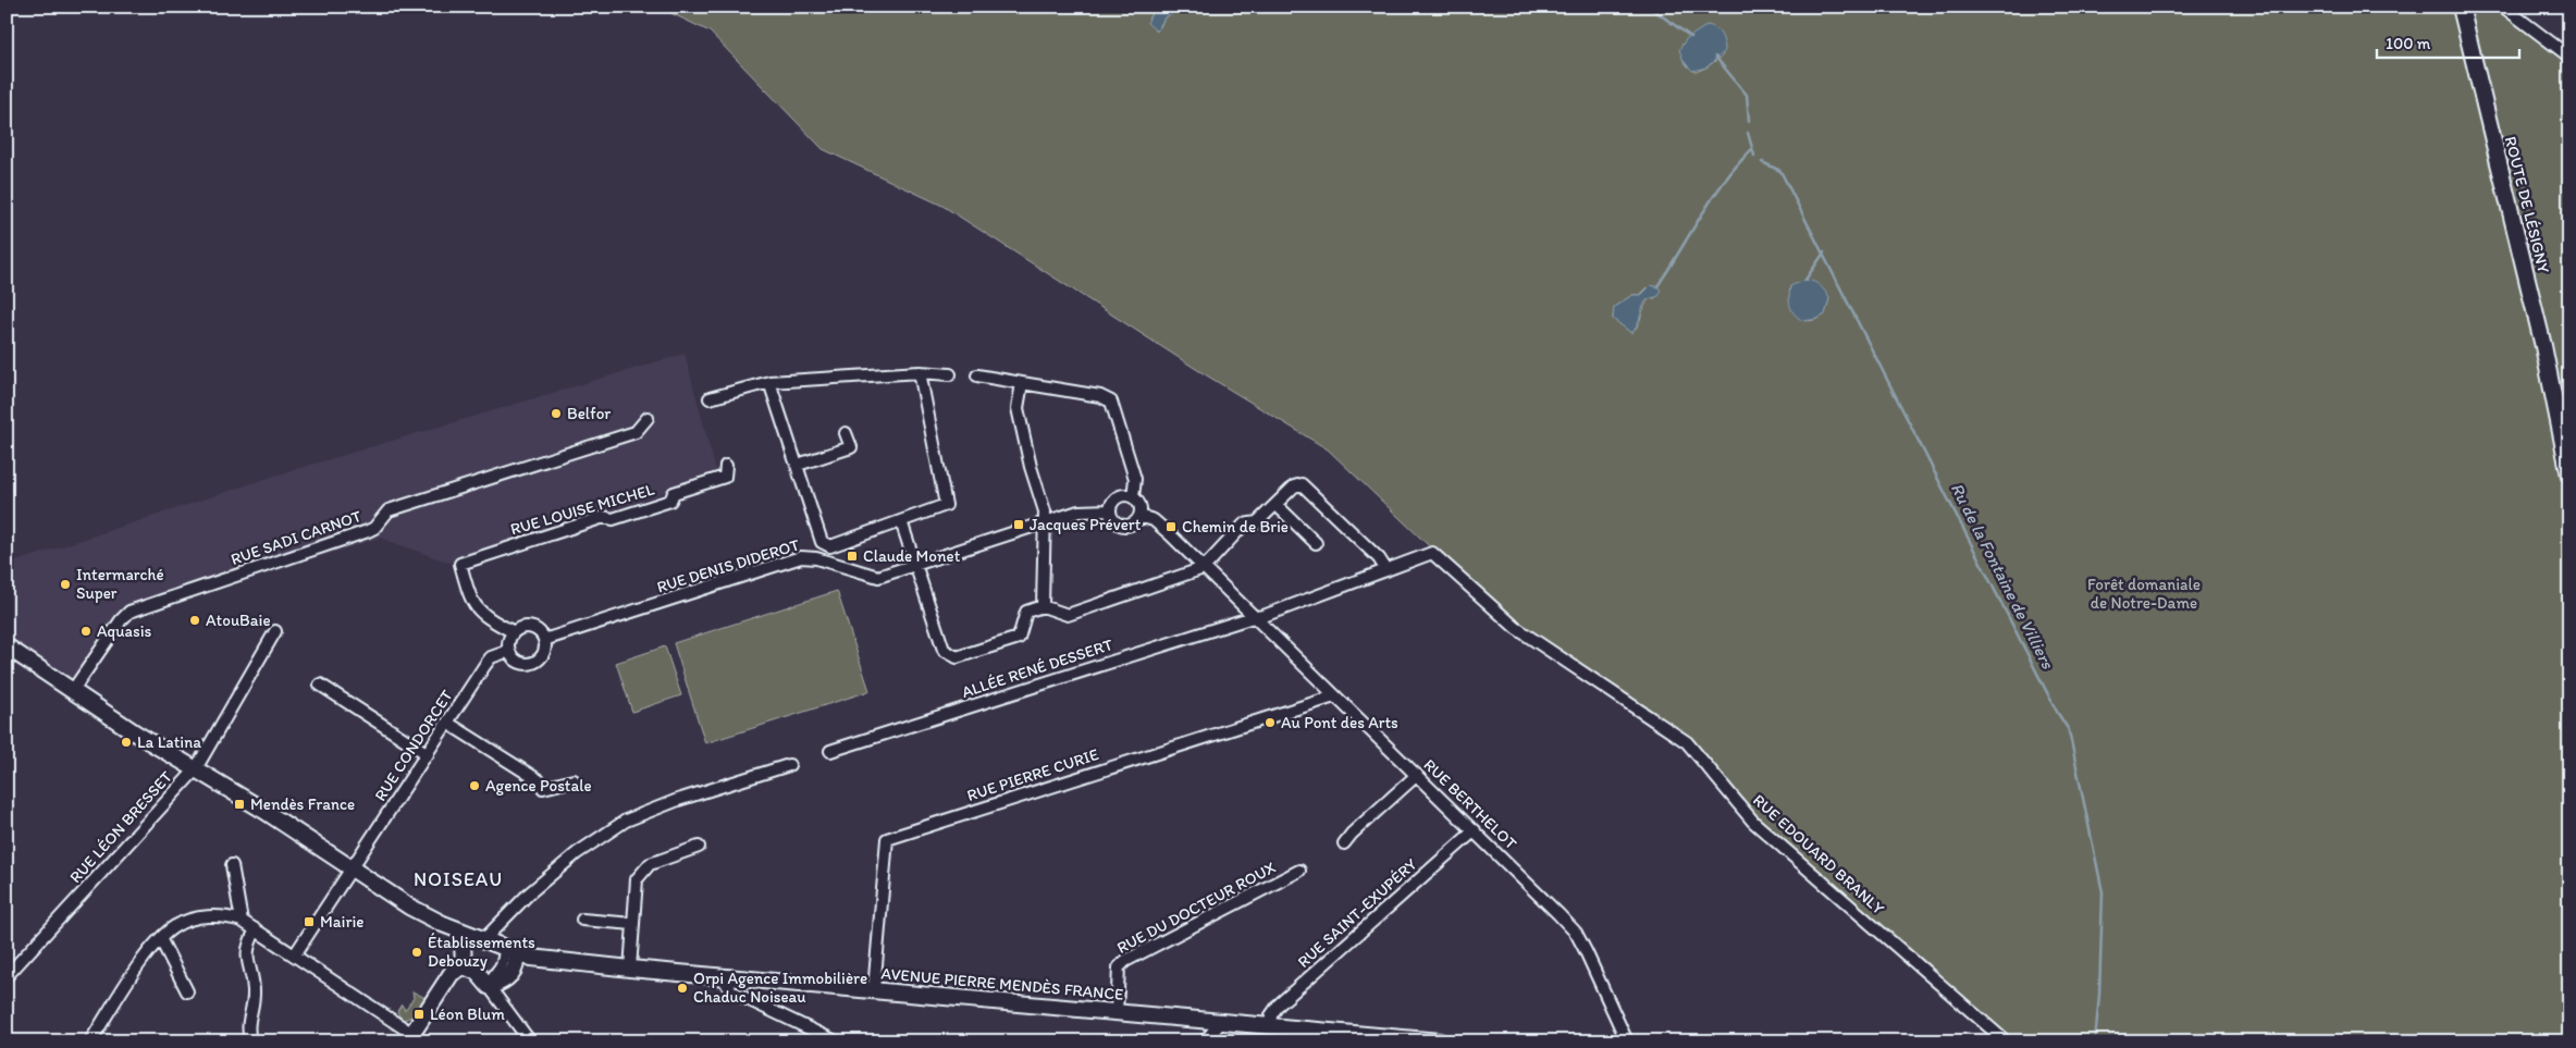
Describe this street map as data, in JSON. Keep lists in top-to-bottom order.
{
  "streets": {
    "main road": ["ROUTE DE LÉSIGNY", "AVENUE PIERRE MENDÈS FRANCE"],
    "street": [
      "RUE LOUISE MICHEL",
      "RUE SADI CARNOT",
      "RUE DENIS DIDEROT",
      "ALLÉE RENÉ DESSERT",
      "RUE CONDORCET",
      "RUE PIERRE CURIE",
      "RUE BERTHELOT",
      "RUE LÉON BRESSET",
      "RUE EDOUARD BRANLY",
      "RUE DU DOCTEUR ROUX",
      "RUE SAINT-EXUPÉRY"
    ]
  },
  "crossings": [
    ["RUE LOUISE MICHEL", "RUE DENIS DIDEROT"],
    ["RUE LOUISE MICHEL", "RUE CONDORCET"],
    ["RUE SADI CARNOT", "AVENUE PIERRE MENDÈS FRANCE"],
    ["RUE DENIS DIDEROT", "RUE CONDORCET"],
    ["ALLÉE RENÉ DESSERT", "RUE BERTHELOT"],
    ["ALLÉE RENÉ DESSERT", "RUE EDOUARD BRANLY"],
    ["RUE CONDORCET", "AVENUE PIERRE MENDÈS FRANCE"],
    ["RUE PIERRE CURIE", "RUE BERTHELOT"],
    ["RUE PIERRE CURIE", "AVENUE PIERRE MENDÈS FRANCE"],
    ["RUE BERTHELOT", "RUE SAINT-EXUPÉRY"],
    ["RUE LÉON BRESSET", "AVENUE PIERRE MENDÈS FRANCE"],
    ["RUE DU DOCTEUR ROUX", "AVENUE PIERRE MENDÈS FRANCE"],
    ["RUE SAINT-EXUPÉRY", "AVENUE PIERRE MENDÈS FRANCE"]
  ],
  "districts": ["NOISEAU"],
  "water": ["Ru de la Fontaine de Villiers"],
  "parks": ["Forêt domaniale de Notre-Dame"],
  "places": {
    "other": [
      "Belfor",
      "Intermarché Super",
      "AtouBaie",
      "Aquasis",
      "Au Pont des Arts",
      "La Latina",
      "Agence Postale",
      "Établissements Debouzy",
      "Orpi Agence Immobilière Chaduc Noiseau"
    ],
    "transit": [
      "Jacques Prévert",
      "Chemin de Brie",
      "Claude Monet",
      "Mendès France",
      "Mairie",
      "Léon Blum"
    ]
  },
  "scale_bar": "100 m"
}
